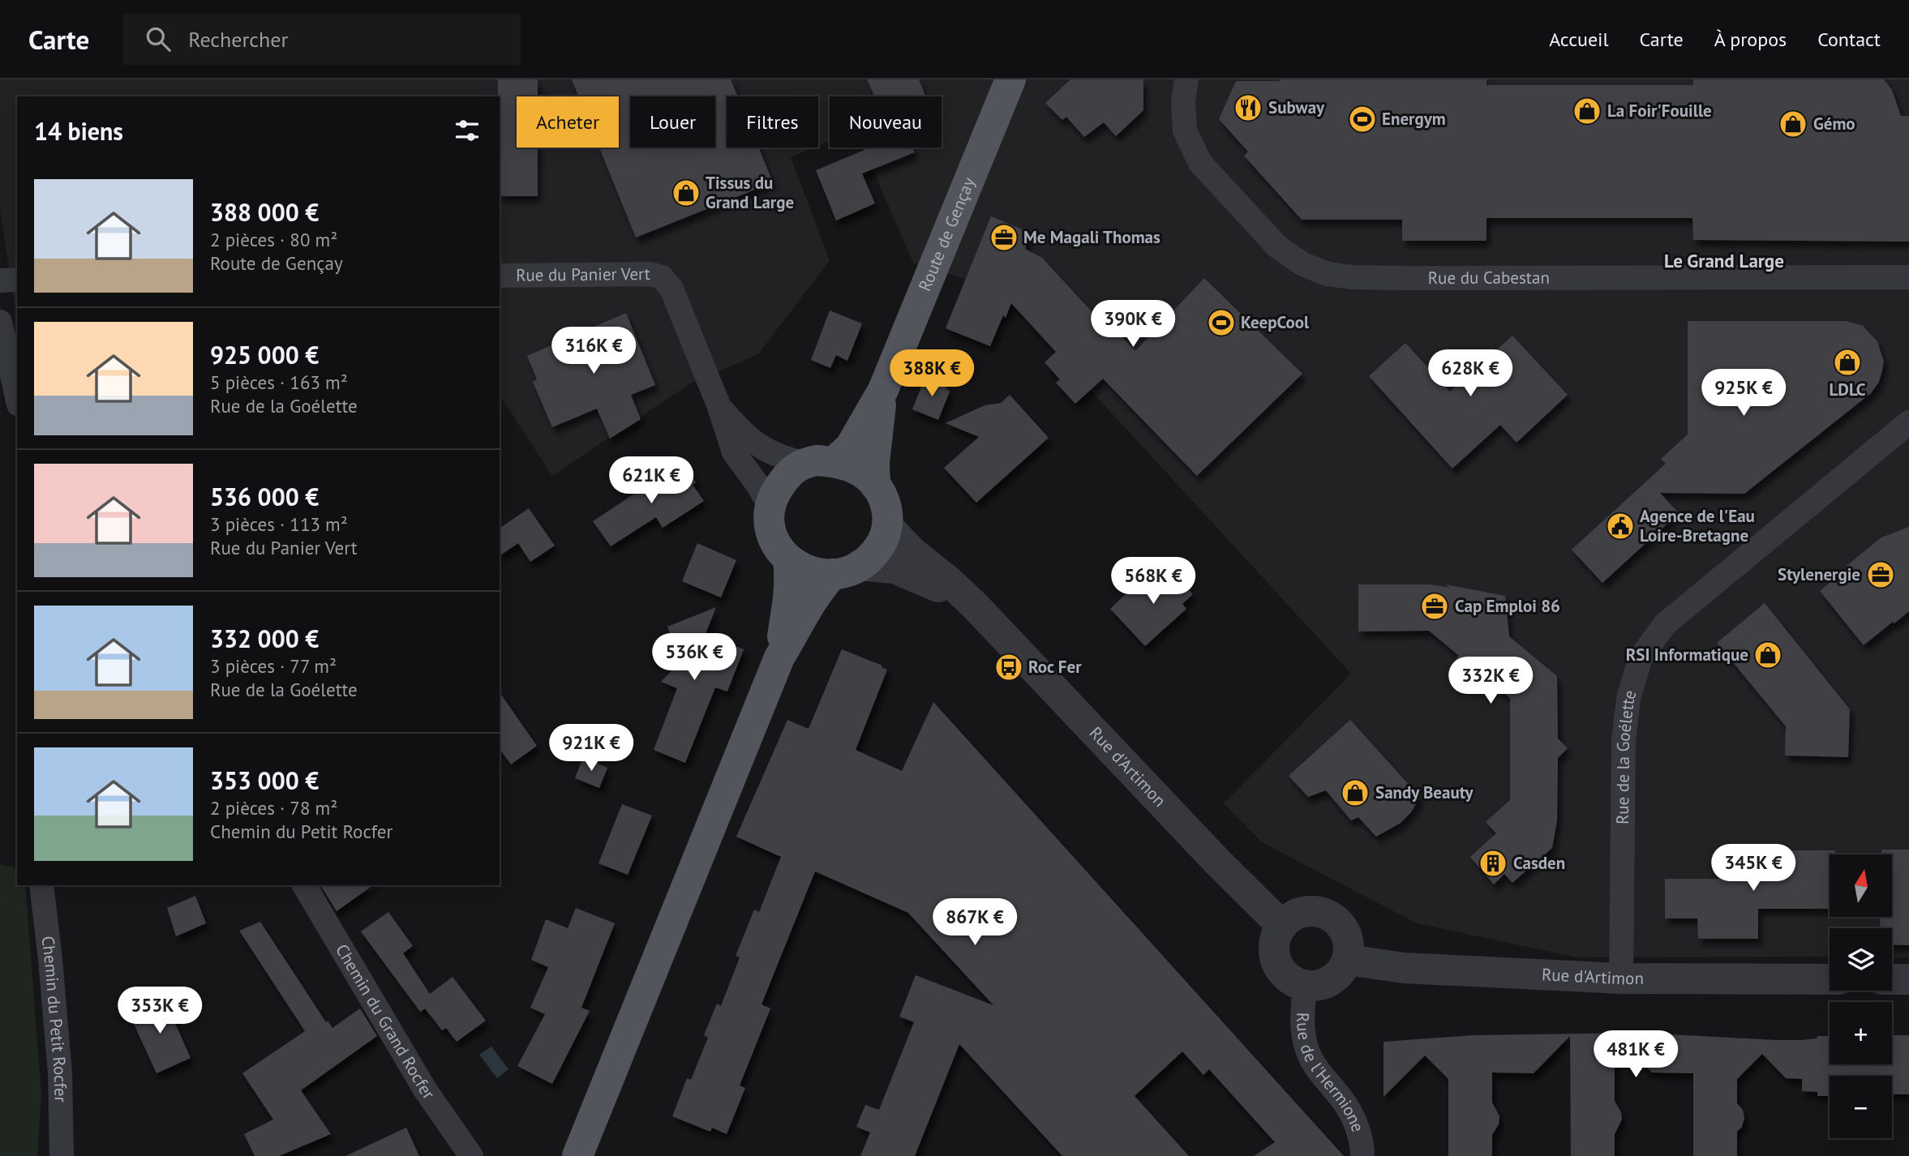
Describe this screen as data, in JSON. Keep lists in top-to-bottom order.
{
  "streets": {
    "main road": ["Route de Gençay"],
    "street": [
      "Rue du Panier Vert",
      "Rue du Cabestan",
      "Rue de la Goélette",
      "Rue d'Artimon",
      "Chemin du Petit Rocfer",
      "Chemin du Grand Rocfer",
      "Rue de l'Hermione"
    ]
  },
  "crossings": [
    ["Route de Gençay", "Rue du Panier Vert"],
    ["Route de Gençay", "Rue d'Artimon"],
    ["Rue du Panier Vert", "Rue d'Artimon"],
    ["Rue de la Goélette", "Rue d'Artimon"],
    ["Rue d'Artimon", "Rue de l'Hermione"]
  ],
  "districts": ["Le Grand Large"],
  "places": {
    "restaurant": ["Subway"],
    "shop": [
      "La Foir'Fouille",
      "Gémo",
      "Tissus du Grand Large",
      "LDLC",
      "RSI Informatique",
      "Sandy Beauty"
    ],
    "sports": ["Energym", "KeepCool"],
    "office": ["Me Magali Thomas", "Stylenergie", "Cap Emploi 86"],
    "public building": ["Agence de l'Eau Loire-Bretagne"],
    "bus stop": ["Roc Fer"],
    "building": ["Casden"]
  },
  "north": "top",
  "page": {
    "header": "Carte",
    "search": "Rechercher",
    "nav": [
      "Accueil",
      "Carte",
      "À propos",
      "Contact"
    ],
    "chip": [
      "Acheter",
      "Louer",
      "Filtres",
      "Nouveau"
    ],
    "heading": "14 biens",
    "list": [
      {
        "name": "388 000 €",
        "note": "2 pièces · 80 m² · Route de Gençay"
      },
      {
        "name": "925 000 €",
        "note": "5 pièces · 163 m² · Rue de la Goélette"
      },
      {
        "name": "536 000 €",
        "note": "3 pièces · 113 m² · Rue du Panier Vert"
      },
      {
        "name": "332 000 €",
        "note": "3 pièces · 77 m² · Rue de la Goélette"
      },
      {
        "name": "353 000 €",
        "note": "2 pièces · 78 m² · Chemin du Petit Rocfer"
      }
    ],
    "price": [
      "390K €",
      "316K €",
      "388K €",
      "628K €",
      "925K €",
      "621K €",
      "568K €",
      "536K €",
      "332K €",
      "921K €",
      "345K €",
      "867K €",
      "353K €",
      "481K €"
    ],
    "map_buttons": ["+", "−"]
  }
}
